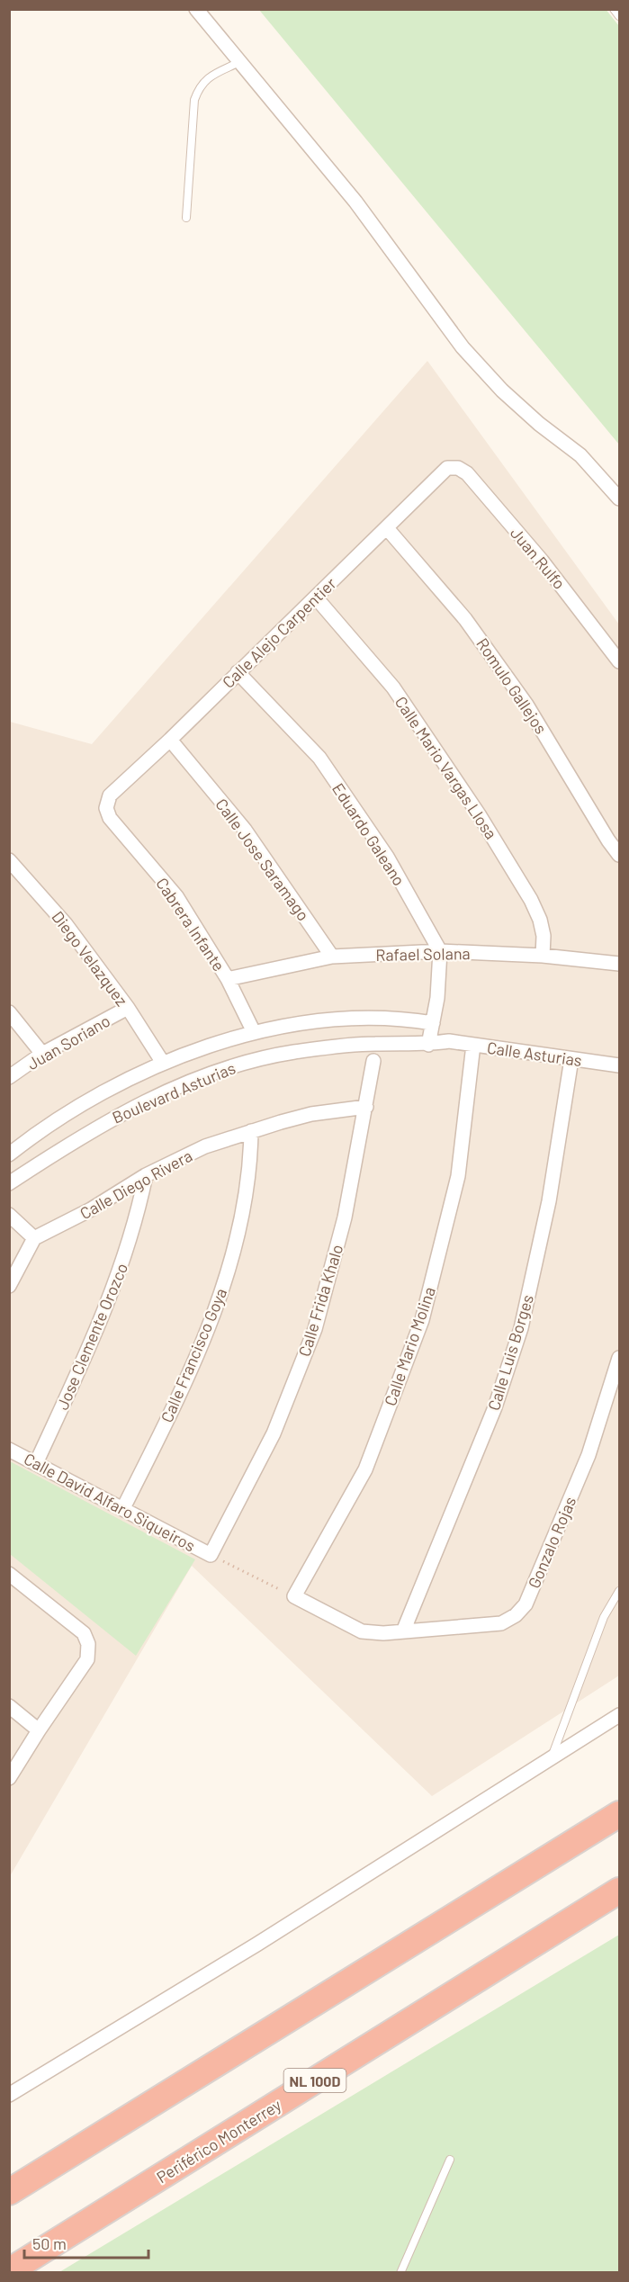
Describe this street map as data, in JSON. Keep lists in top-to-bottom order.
{
  "streets": {
    "highway": ["NL 100D", "Periférico Monterrey"],
    "street": [
      "Juan Rulfo",
      "Calle Alejo Carpentier",
      "Romulo Gallejos",
      "Calle Mario Vargas Llosa",
      "Eduardo Galeano",
      "Calle Jose Saramago",
      "Cabrera Infante",
      "Rafael Solana",
      "Diego Velazquez",
      "Juan Soriano",
      "Calle Asturias",
      "Boulevard Asturias",
      "Calle Diego Rivera",
      "Calle Frida Khalo",
      "Jose Clemente Orozco",
      "Calle Mario Molina",
      "Calle Luis Borges",
      "Calle Francisco Goya",
      "Calle David Alfaro Siqueiros",
      "Gonzalo Rojas"
    ]
  },
  "crossings": [
    ["Juan Rulfo", "Calle Alejo Carpentier"],
    ["Calle Alejo Carpentier", "Romulo Gallejos"],
    ["Calle Alejo Carpentier", "Calle Mario Vargas Llosa"],
    ["Calle Alejo Carpentier", "Eduardo Galeano"],
    ["Calle Alejo Carpentier", "Calle Jose Saramago"],
    ["Calle Alejo Carpentier", "Cabrera Infante"],
    ["Calle Mario Vargas Llosa", "Rafael Solana"],
    ["Eduardo Galeano", "Rafael Solana"],
    ["Calle Jose Saramago", "Rafael Solana"],
    ["Cabrera Infante", "Rafael Solana"],
    ["Cabrera Infante", "Boulevard Asturias"],
    ["Diego Velazquez", "Juan Soriano"],
    ["Diego Velazquez", "Boulevard Asturias"],
    ["Calle Asturias", "Boulevard Asturias"],
    ["Calle Asturias", "Calle Mario Molina"],
    ["Calle Asturias", "Calle Luis Borges"],
    ["Calle Diego Rivera", "Calle Frida Khalo"],
    ["Calle Diego Rivera", "Jose Clemente Orozco"],
    ["Calle Diego Rivera", "Calle Francisco Goya"],
    ["Calle Frida Khalo", "Calle David Alfaro Siqueiros"],
    ["Jose Clemente Orozco", "Calle David Alfaro Siqueiros"],
    ["Calle Mario Molina", "Gonzalo Rojas"],
    ["Calle Luis Borges", "Gonzalo Rojas"],
    ["Calle Francisco Goya", "Calle David Alfaro Siqueiros"]
  ],
  "scale_bar": "50 m"
}
